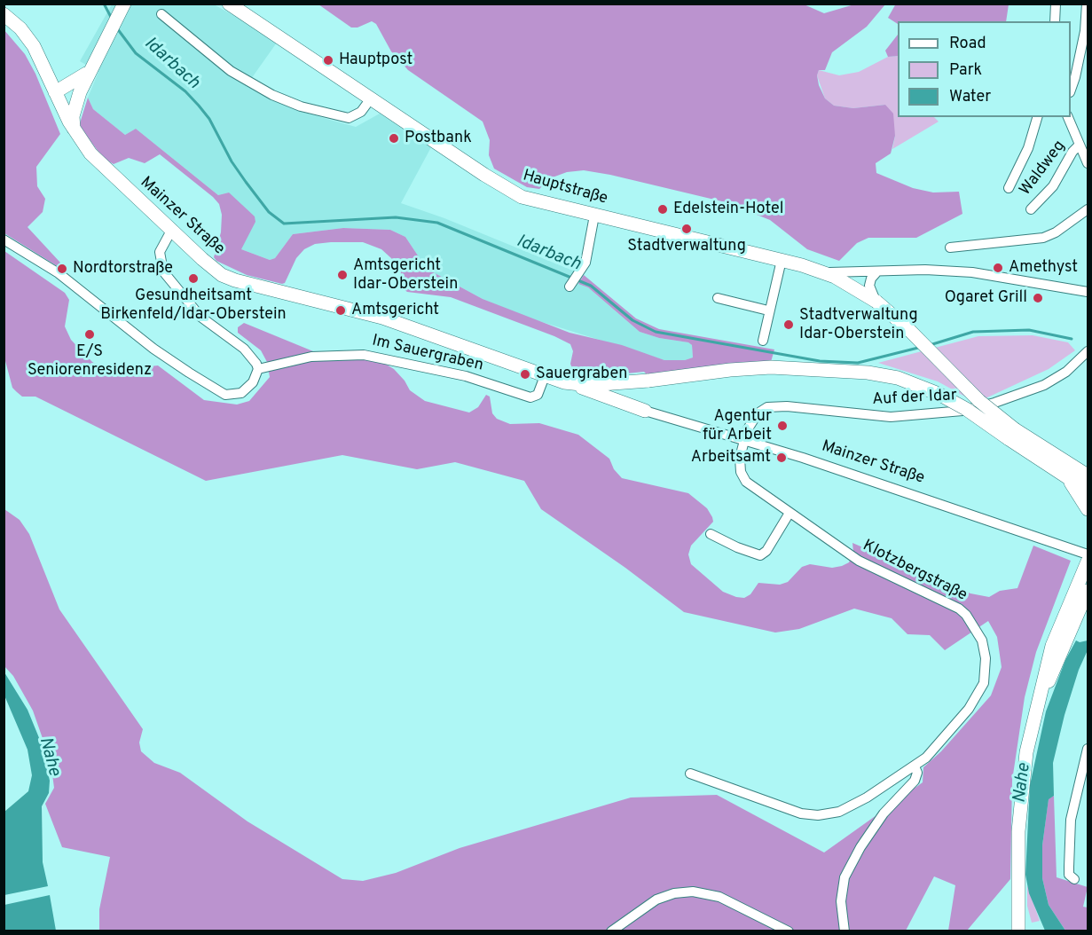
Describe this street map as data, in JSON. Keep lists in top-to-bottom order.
{
  "streets": {
    "main road": ["Hauptstraße", "Mainzer Straße"],
    "street": [
      "Waldweg",
      "Im Sauergraben",
      "Auf der Idar",
      "Klotzbergstraße"
    ]
  },
  "crossings": [
    ["Mainzer Straße", "Im Sauergraben"],
    ["Mainzer Straße", "Auf der Idar"],
    ["Mainzer Straße", "Klotzbergstraße"],
    ["Auf der Idar", "Klotzbergstraße"]
  ],
  "water": ["Idarbach", "Nahe"],
  "places": [
    "Hauptpost",
    "Postbank",
    "Edelstein-Hotel",
    "Stadtverwaltung",
    "Amethyst",
    "Nordtorstraße",
    "Amtsgericht Idar-Oberstein",
    "Gesundheitsamt Birkenfeld/Idar-Oberstein",
    "Ogaret Grill",
    "Amtsgericht",
    "Stadtverwaltung Idar-Oberstein",
    "E/S Seniorenresidenz",
    "Sauergraben",
    "Agentur für Arbeit",
    "Arbeitsamt"
  ],
  "legend": ["Road", "Park", "Water"]
}
